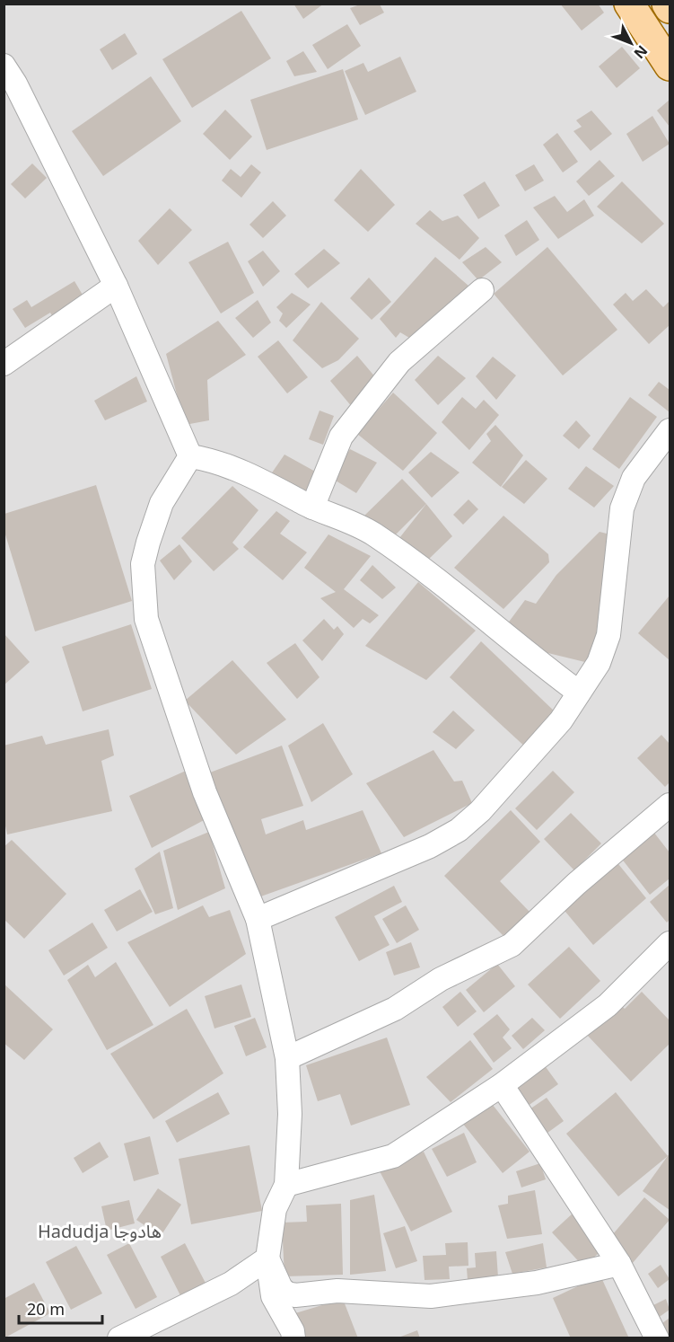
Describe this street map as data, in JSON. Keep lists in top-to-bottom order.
{
  "districts": ["Hadudja هادوجا"],
  "scale_bar": "20 m",
  "north": "bottom right"
}
